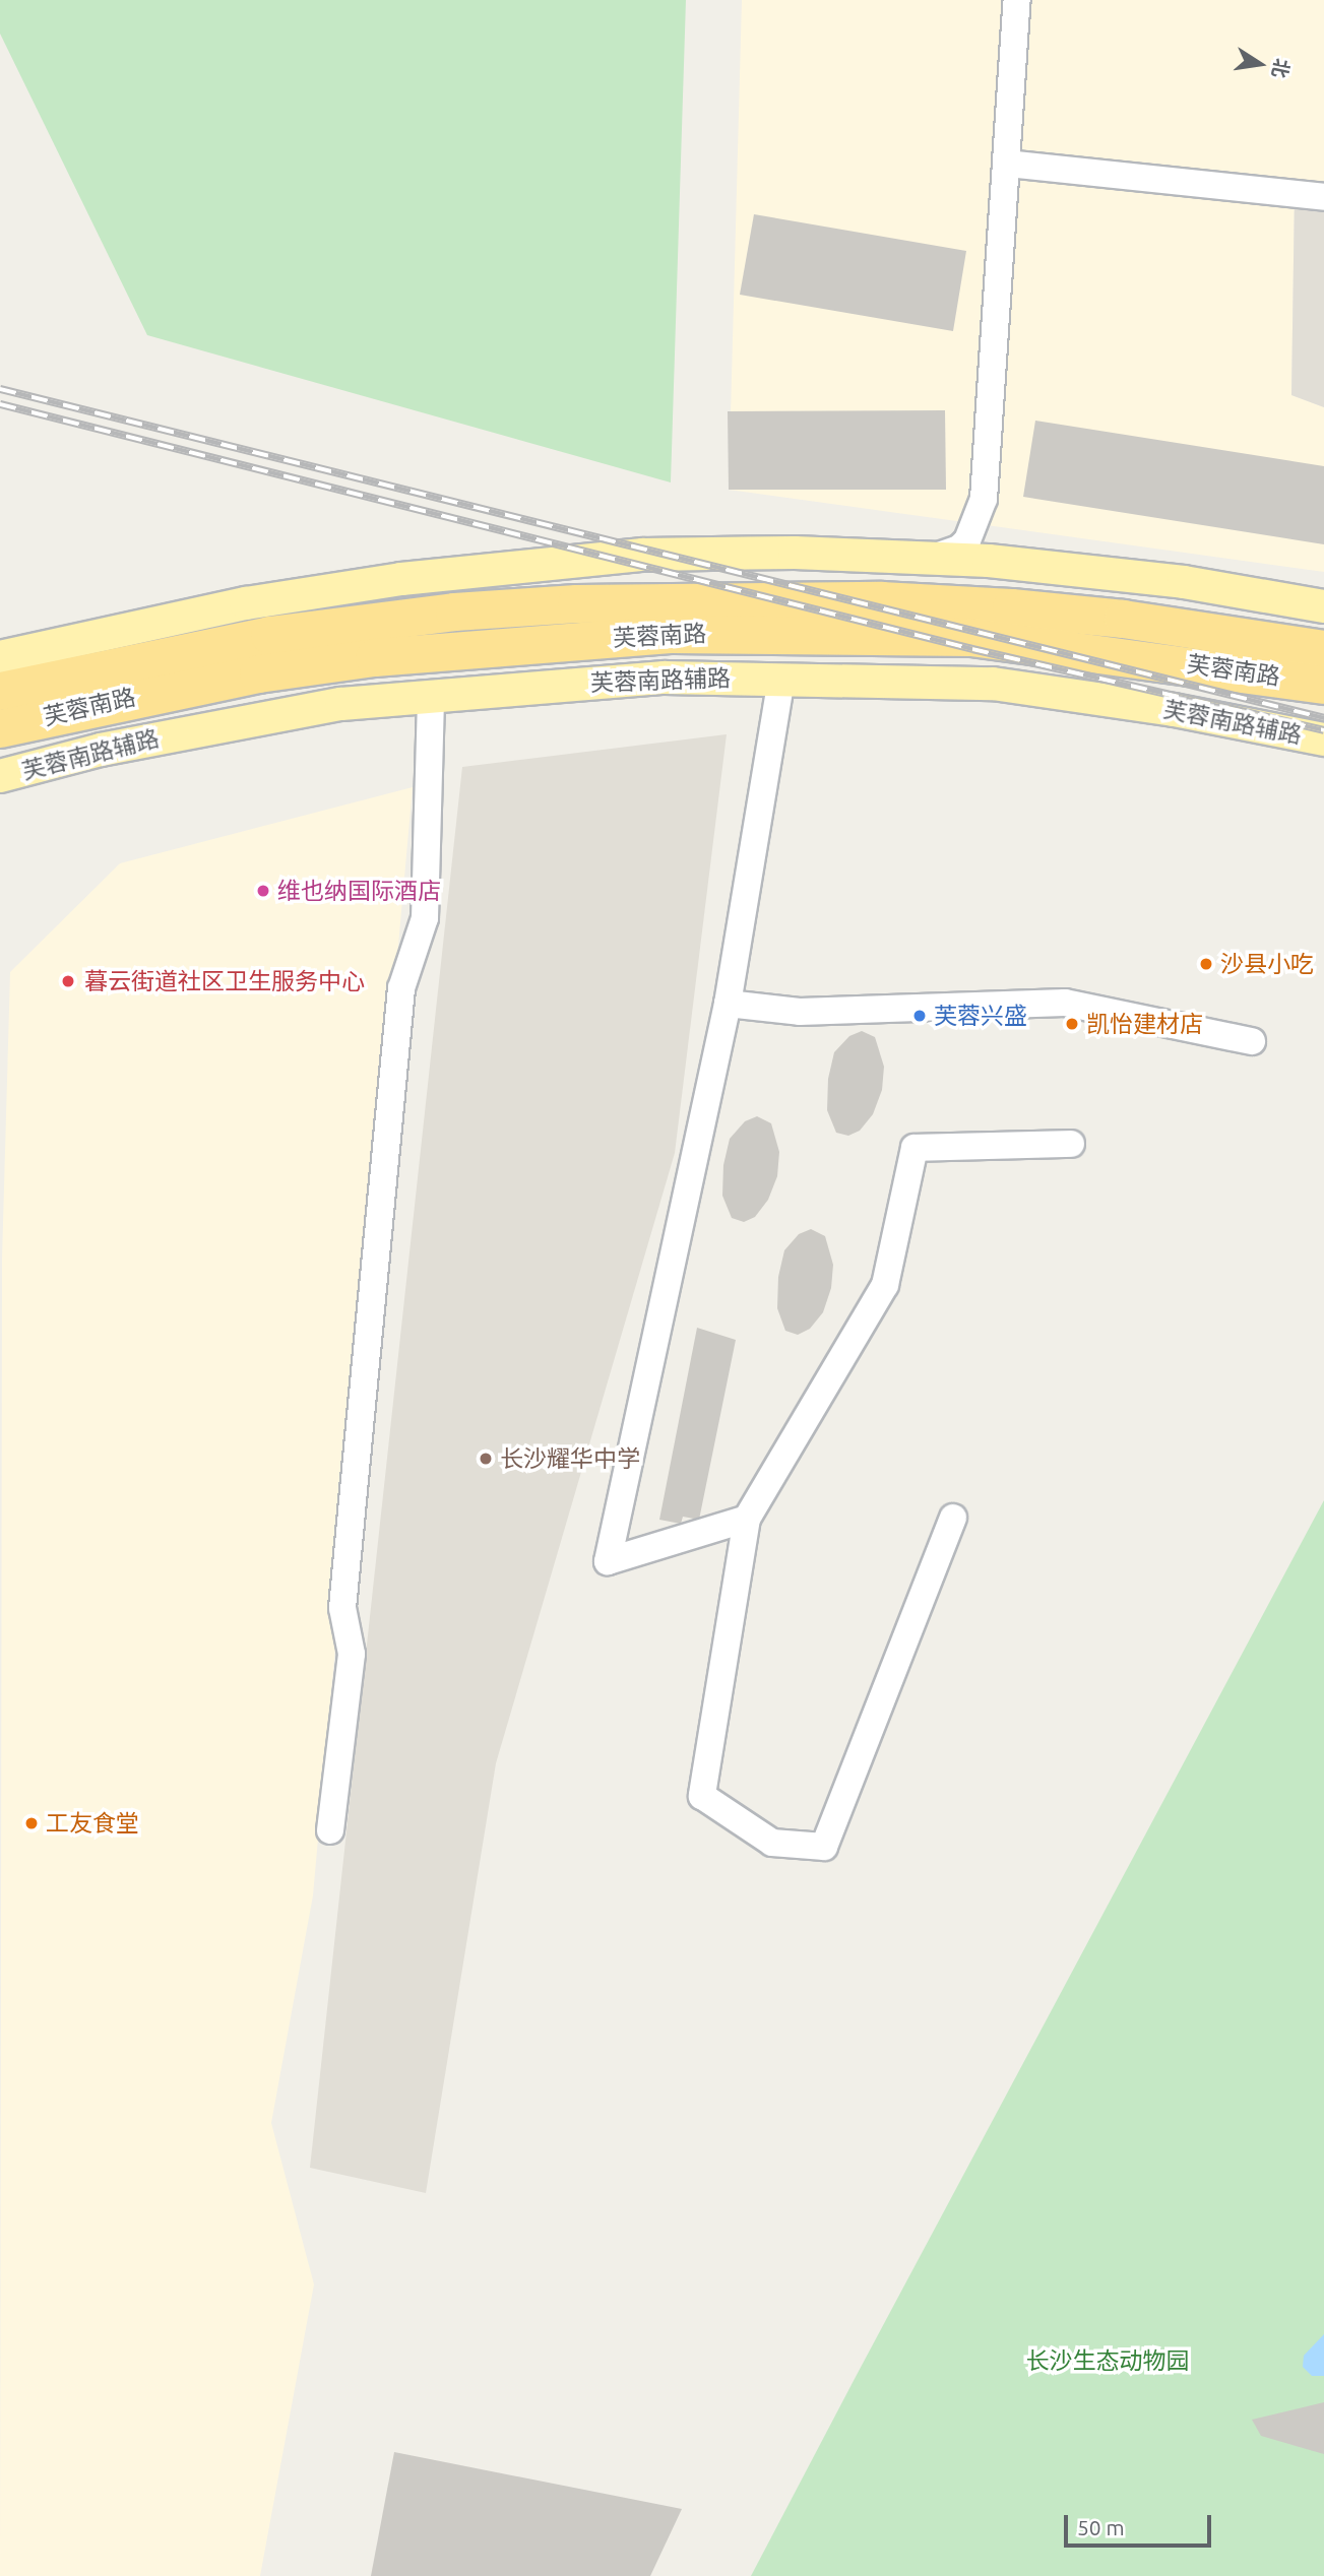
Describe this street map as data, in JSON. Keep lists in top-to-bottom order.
{
  "streets": {
    "highway": ["芙蓉南路"],
    "main road": ["芙蓉南路辅路"]
  },
  "parks": ["长沙生态动物园"],
  "places": [
    "维也纳国际酒店",
    "沙县小吃",
    "暮云街道社区卫生服务中心",
    "芙蓉兴盛",
    "凯怡建材店",
    "长沙耀华中学",
    "工友食堂"
  ],
  "scale_bar": "50 m",
  "north": "right"
}
